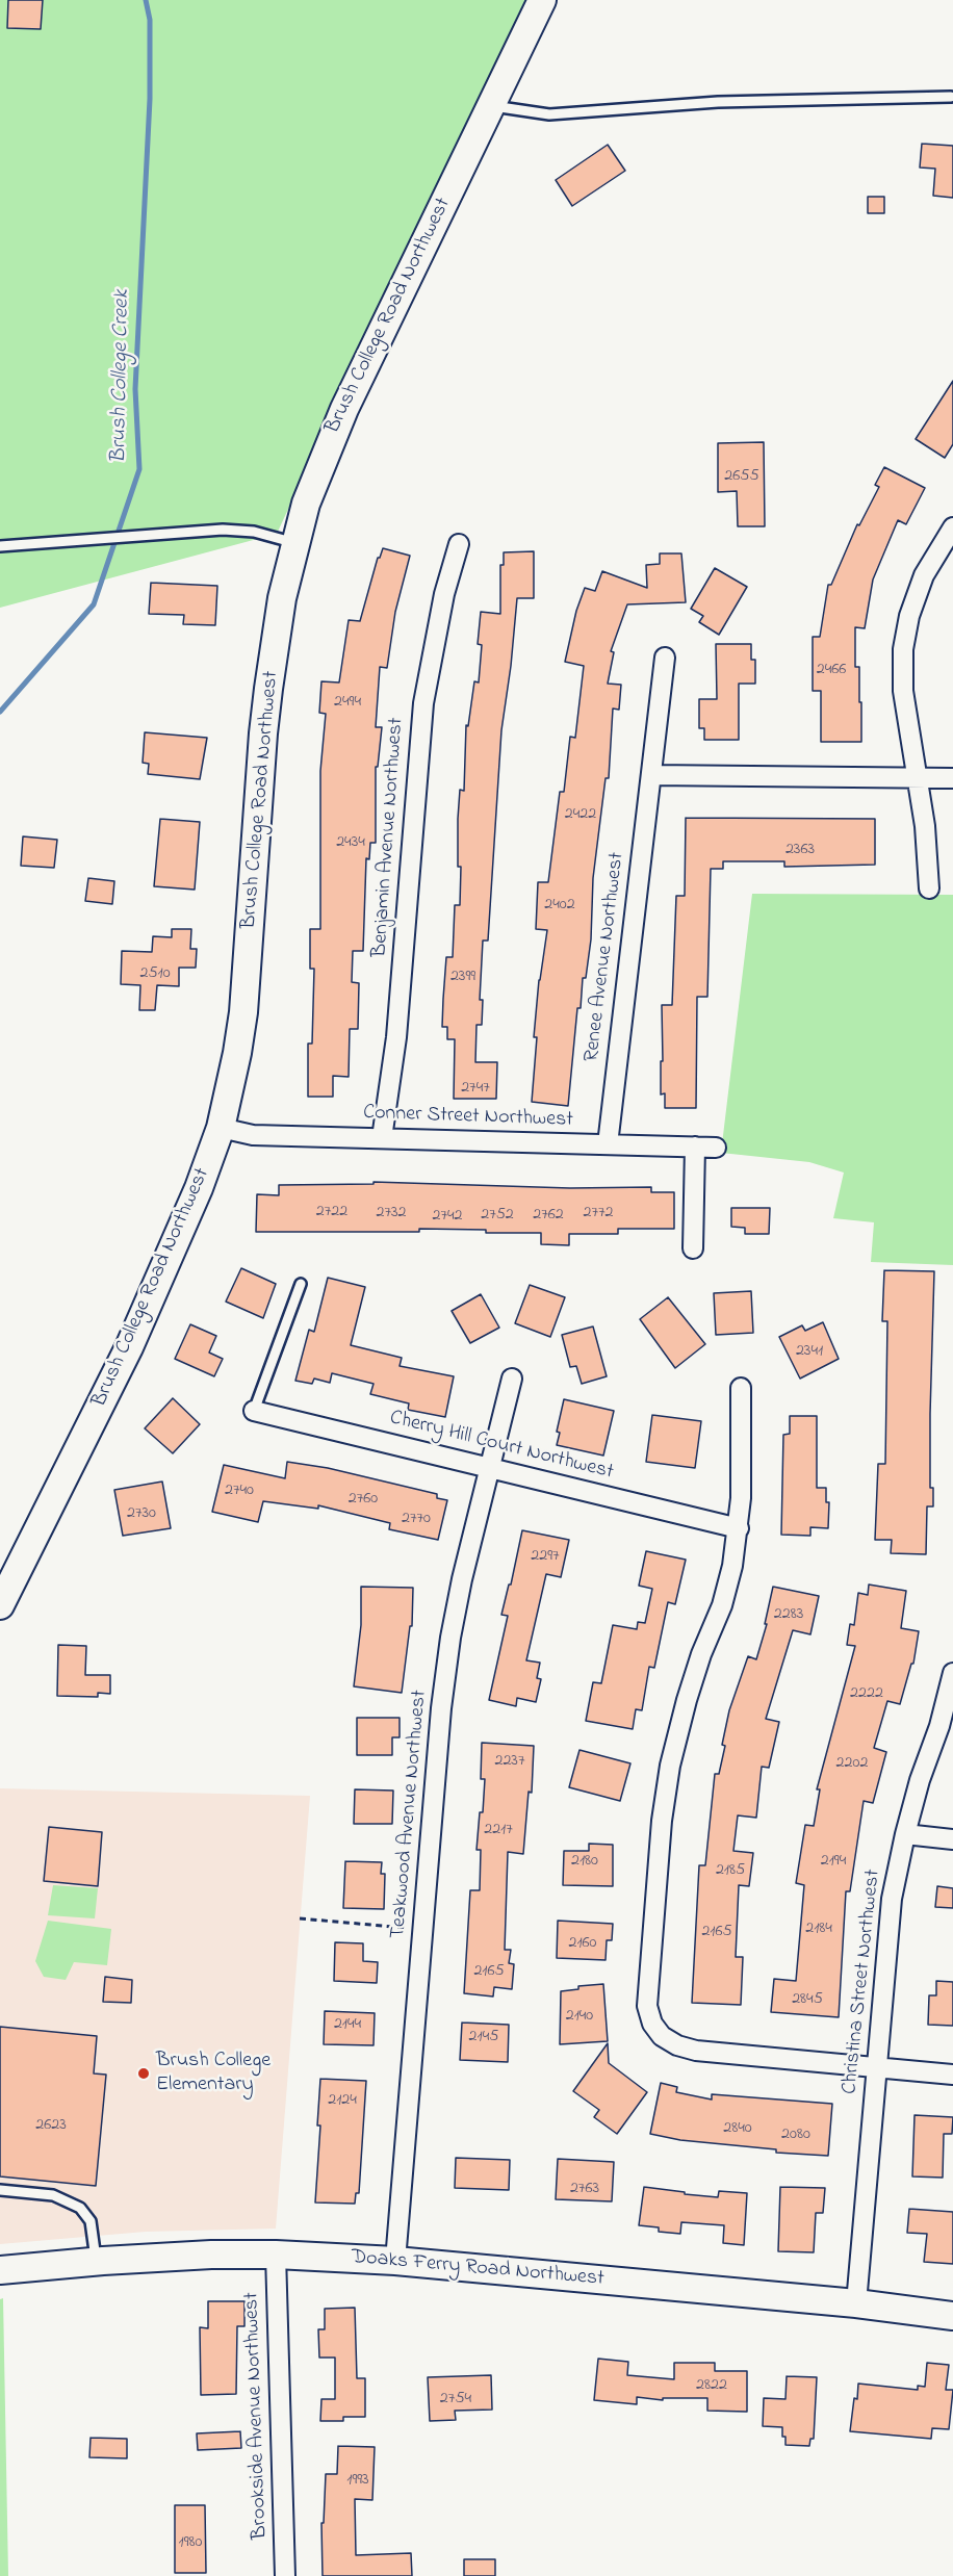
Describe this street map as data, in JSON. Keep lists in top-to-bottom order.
{
  "streets": {
    "street": [
      "Brush College Road Northwest",
      "Benjamin Avenue Northwest",
      "Renee Avenue Northwest",
      "Conner Street Northwest",
      "Cherry Hill Court Northwest",
      "Teakwood Avenue Northwest",
      "Christina Street Northwest",
      "Doaks Ferry Road Northwest",
      "Brookside Avenue Northwest"
    ]
  },
  "crossings": [
    ["Brush College Road Northwest", "Conner Street Northwest"],
    ["Benjamin Avenue Northwest", "Conner Street Northwest"],
    ["Renee Avenue Northwest", "Conner Street Northwest"],
    ["Cherry Hill Court Northwest", "Teakwood Avenue Northwest"],
    ["Teakwood Avenue Northwest", "Doaks Ferry Road Northwest"],
    ["Christina Street Northwest", "Doaks Ferry Road Northwest"],
    ["Doaks Ferry Road Northwest", "Brookside Avenue Northwest"]
  ],
  "water": ["Brush College Creek"],
  "places": ["Brush College Elementary"],
  "house_numbers": [
    "2655",
    "2466",
    "2494",
    "2422",
    "2434",
    "2363",
    "2402",
    "2510",
    "2399",
    "2747",
    "2722",
    "2732",
    "2772",
    "2752",
    "2762",
    "2742",
    "2341",
    "2740",
    "2760",
    "2730",
    "2770",
    "2297",
    "2283",
    "2222",
    "2237",
    "2202",
    "2217",
    "2180",
    "2194",
    "2185",
    "2184",
    "2165",
    "2160",
    "2165",
    "2845",
    "2140",
    "2144",
    "2145",
    "2124",
    "2623",
    "2840",
    "2080",
    "2763",
    "2822",
    "2754",
    "1993",
    "1980"
  ]
}
